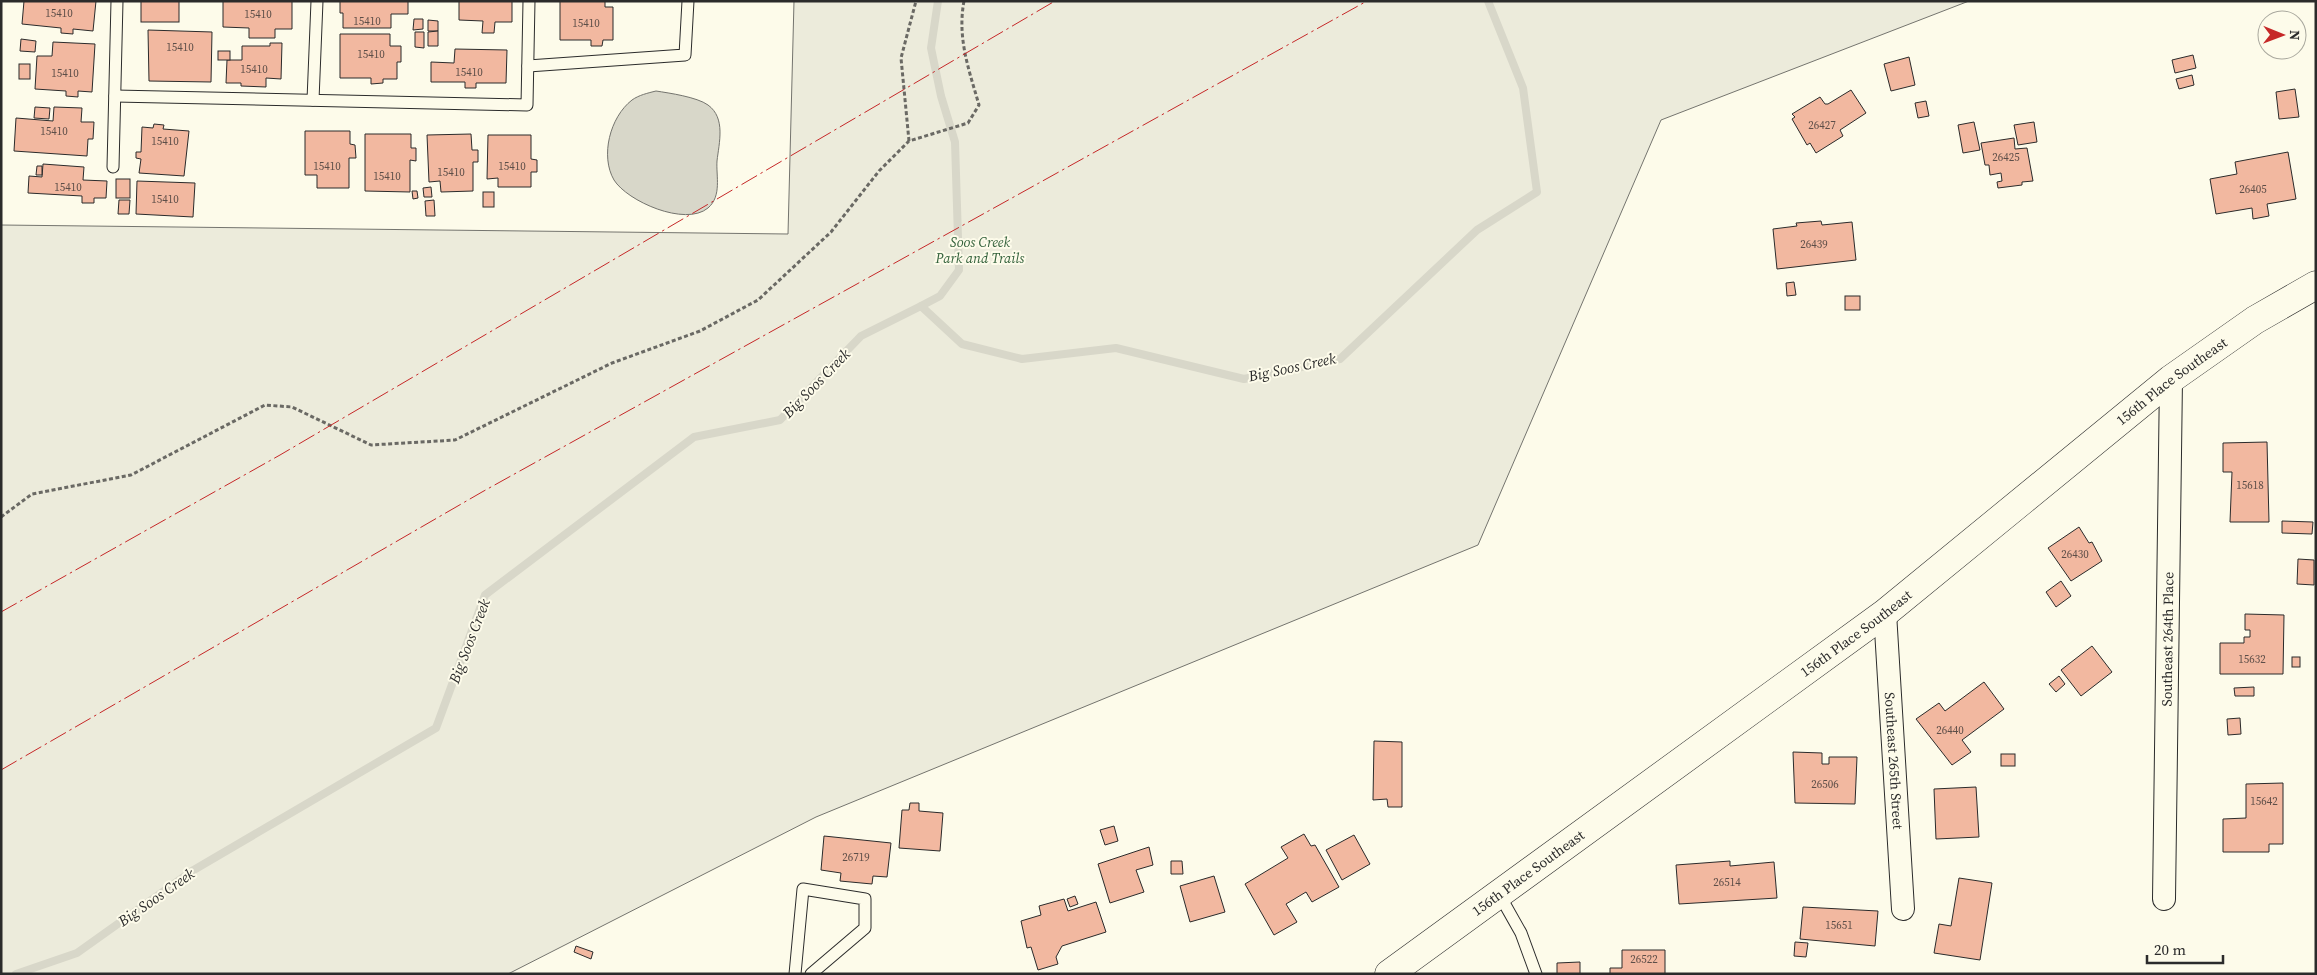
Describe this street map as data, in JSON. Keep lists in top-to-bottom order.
{
  "streets": {
    "street": ["156th Place Southeast", "Southeast 264th Place", "Southeast 265th Street"]
  },
  "crossings": [
    ["156th Place Southeast", "Southeast 264th Place"],
    ["156th Place Southeast", "Southeast 265th Street"]
  ],
  "water": ["Big Soos Creek"],
  "parks": ["Soos Creek Park and Trails"],
  "house_numbers": [
    "15410",
    "15410",
    "15410",
    "15410",
    "15410",
    "15410",
    "15410",
    "15410",
    "15410",
    "26427",
    "15410",
    "15410",
    "26425",
    "15410",
    "15410",
    "15410",
    "15410",
    "15410",
    "26405",
    "15410",
    "26439",
    "15618",
    "26430",
    "15632",
    "26440",
    "26506",
    "15642",
    "26719",
    "26514",
    "15651",
    "26522"
  ],
  "scale_bar": "20 m",
  "north": "right"
}
